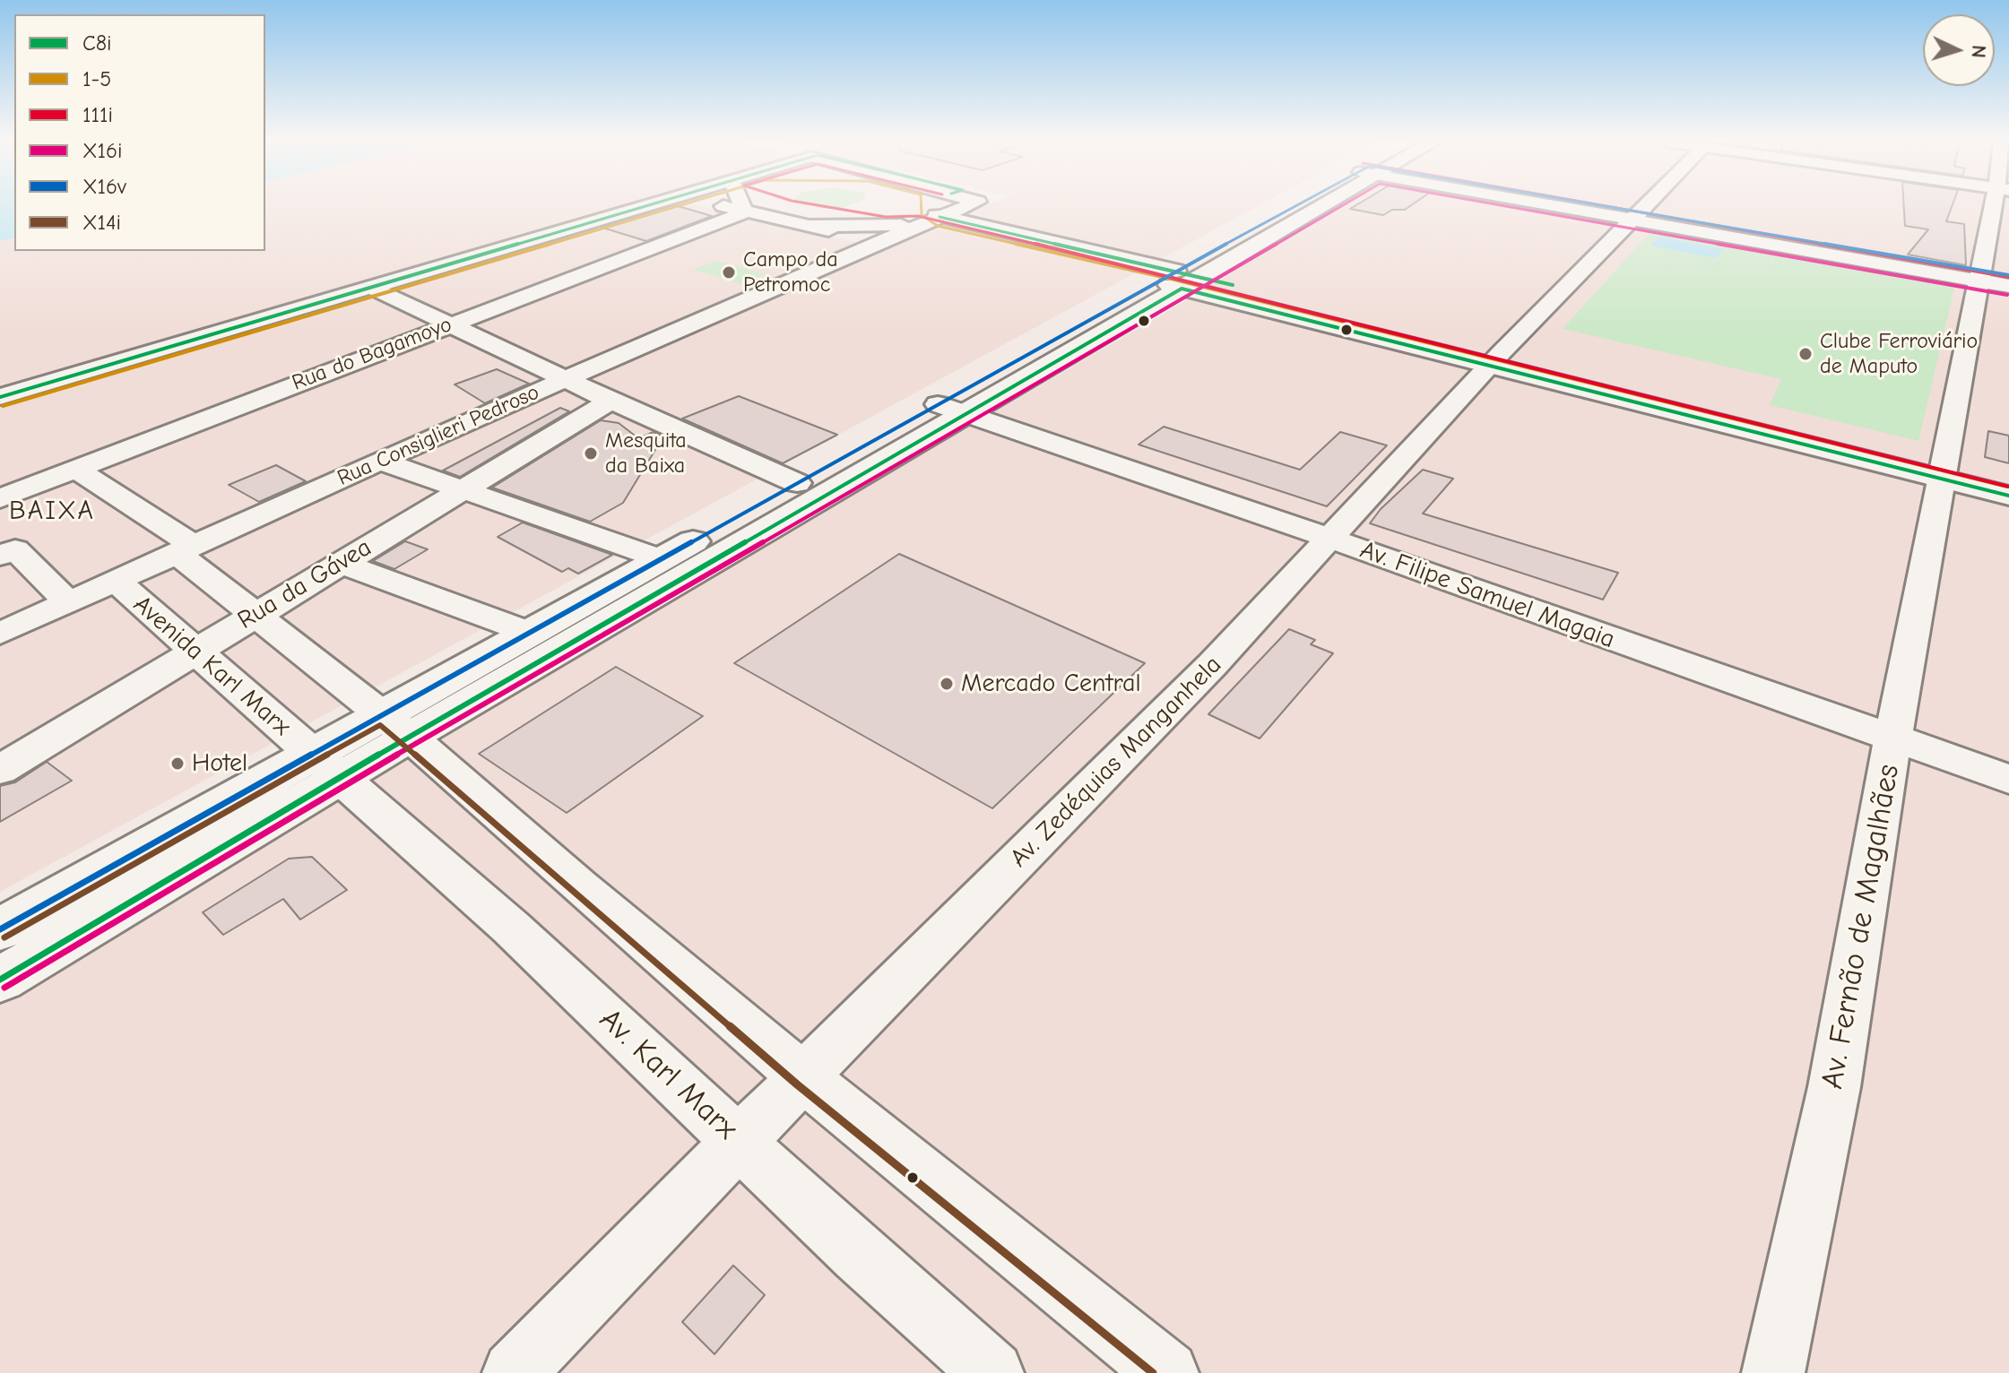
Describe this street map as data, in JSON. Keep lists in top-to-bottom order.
{
  "streets": {
    "street": [
      "Rua do Bagamoyo",
      "Rua Consiglieri Pedroso",
      "Rua da Gávea",
      "Av. Filipe Samuel Magaia",
      "Avenida Karl Marx",
      "Av. Zedéquias Manganhela",
      "Av. Fernão de Magalhães",
      "Av. Karl Marx"
    ]
  },
  "crossings": [
    ["Rua Consiglieri Pedroso", "Avenida Karl Marx"],
    ["Rua da Gávea", "Avenida Karl Marx"],
    ["Av. Filipe Samuel Magaia", "Av. Zedéquias Manganhela"],
    ["Av. Filipe Samuel Magaia", "Av. Fernão de Magalhães"],
    ["Avenida Karl Marx", "Av. Karl Marx"],
    ["Av. Zedéquias Manganhela", "Av. Karl Marx"]
  ],
  "districts": ["BAIXA"],
  "places": [
    "Campo da Petromoc",
    "Clube Ferroviário de Maputo",
    "Mesquita da Baixa",
    "Mercado Central",
    "Hotel"
  ],
  "lines": [
    "transit line C8i",
    "transit line 1-5",
    "transit line 111i",
    "transit line X16i",
    "transit line X16v",
    "transit line X14i"
  ],
  "legend": [
    "C8i",
    "1-5",
    "111i",
    "X16i",
    "X16v",
    "X14i"
  ],
  "north": "right"
}
